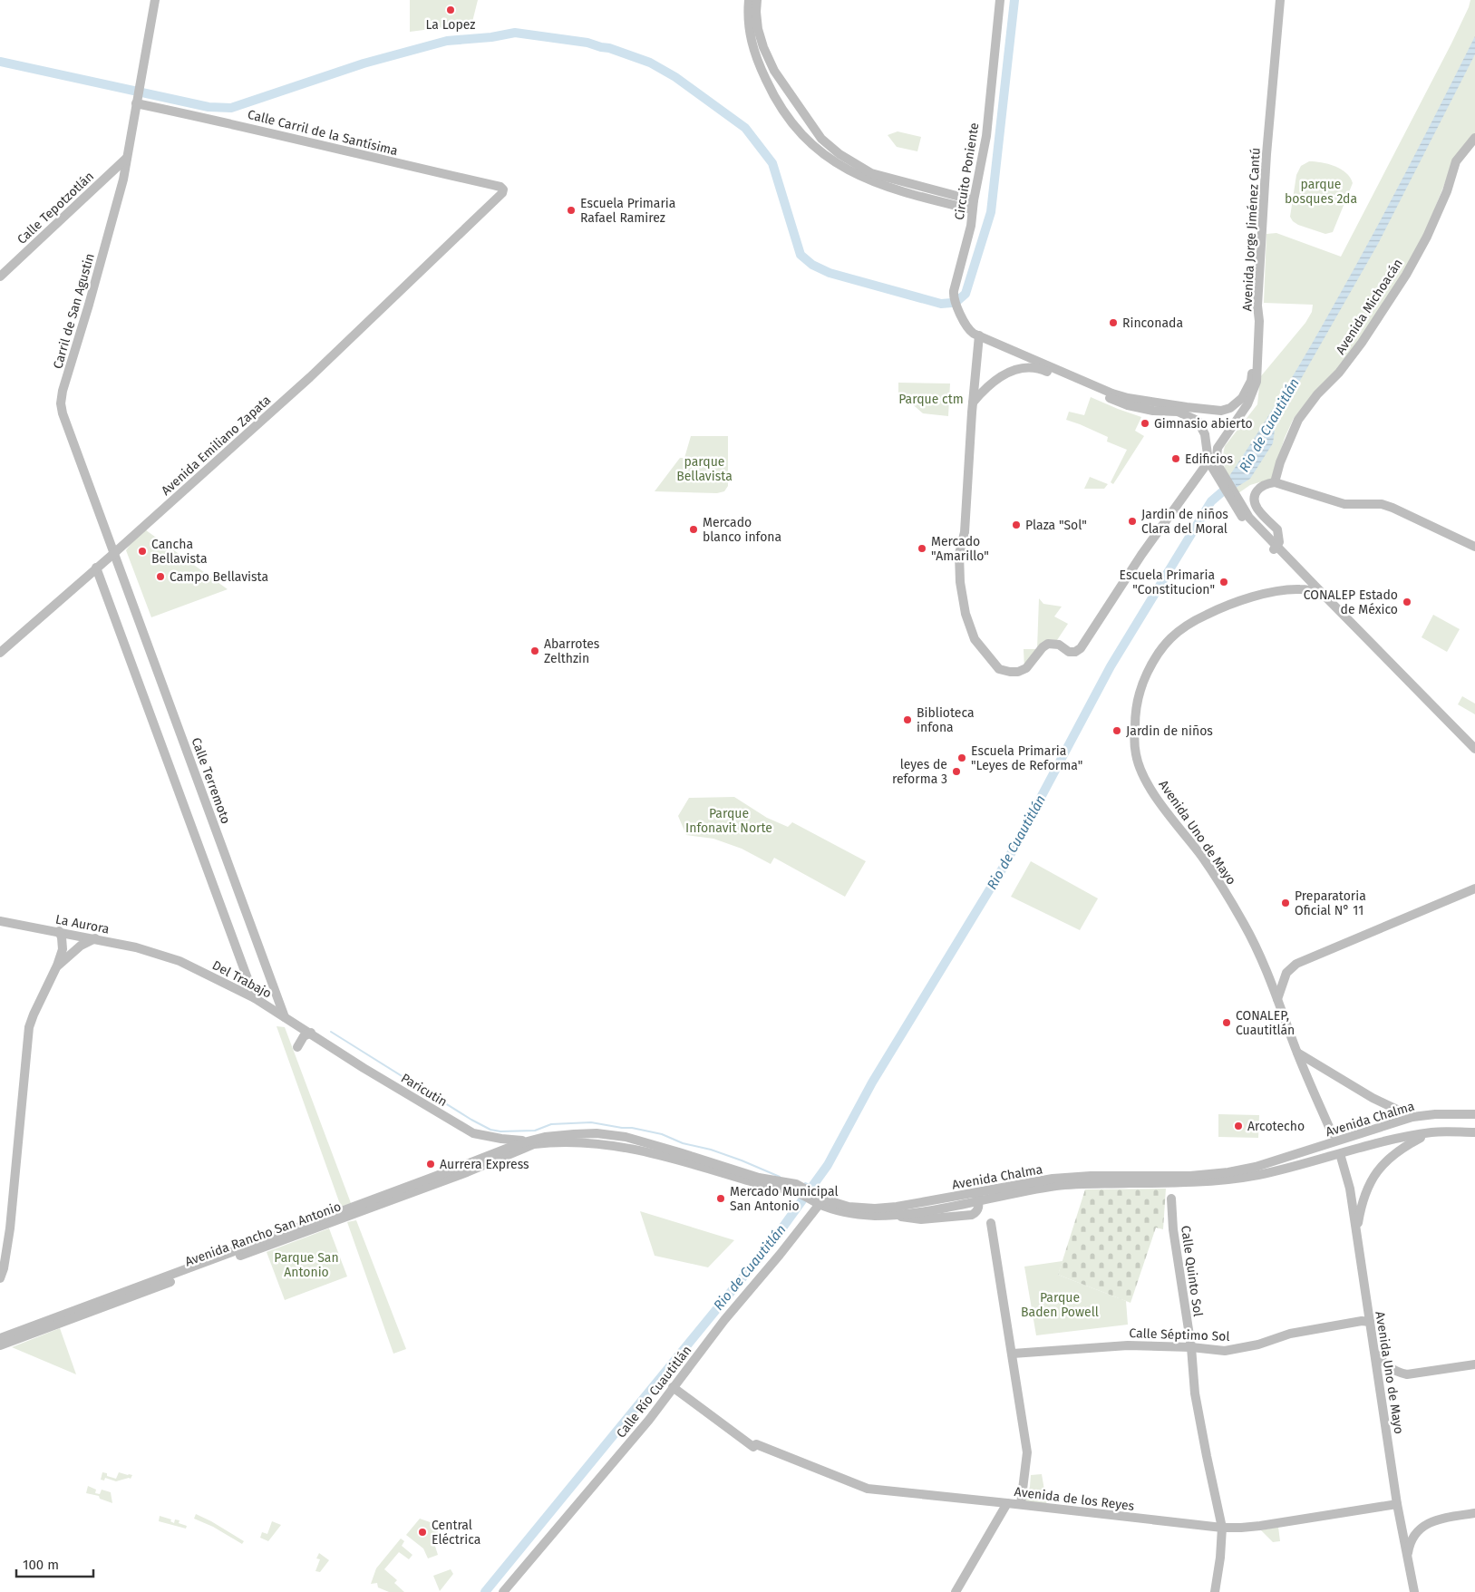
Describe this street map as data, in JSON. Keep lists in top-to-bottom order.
{
  "streets": {
    "street": [
      "Calle Carril de la Santísima",
      "Circuito Poniente",
      "Calle Tepotzotlán",
      "Avenida Jorge Jiménez Cantú",
      "Avenida Michoacán",
      "Carril de San Agustin",
      "Avenida Emiliano Zapata",
      "Calle Terremoto",
      "Avenida Uno de Mayo",
      "La Aurora",
      "Del Trabajo",
      "Paricutin",
      "Avenida Chalma",
      "Avenida Rancho San Antonio",
      "Calle Quinto Sol",
      "Calle Séptimo Sol",
      "Calle Río Cuautitlán",
      "Avenida de los Reyes"
    ]
  },
  "crossings": [
    ["Calle Carril de la Santísima", "Carril de San Agustin"],
    ["Calle Carril de la Santísima", "Avenida Emiliano Zapata"],
    ["Calle Tepotzotlán", "Carril de San Agustin"],
    ["Carril de San Agustin", "Calle Terremoto"],
    ["Avenida Emiliano Zapata", "Calle Terremoto"],
    ["Calle Terremoto", "Del Trabajo"],
    ["Avenida Uno de Mayo", "Calle Séptimo Sol"],
    ["Avenida Uno de Mayo", "Avenida de los Reyes"],
    ["La Aurora", "Del Trabajo"],
    ["Del Trabajo", "Paricutin"],
    ["Paricutin", "Avenida Chalma"],
    ["Paricutin", "Avenida Rancho San Antonio"],
    ["Avenida Chalma", "Avenida Rancho San Antonio"],
    ["Avenida Chalma", "Calle Río Cuautitlán"],
    ["Calle Quinto Sol", "Calle Séptimo Sol"],
    ["Calle Quinto Sol", "Avenida de los Reyes"],
    ["Calle Río Cuautitlán", "Avenida de los Reyes"]
  ],
  "water": ["Rio de Cuautitlán"],
  "parks": [
    "parque bosques 2da",
    "Parque ctm",
    "parque Bellavista",
    "Parque Infonavit Norte",
    "Parque San Antonio",
    "Parque Baden Powell"
  ],
  "places": [
    "La Lopez",
    "Escuela Primaria Rafael Ramirez",
    "Rinconada",
    "Gimnasio abierto",
    "Edificios",
    "Jardin de niños Clara del Moral",
    "Plaza \"Sol\"",
    "Mercado blanco infona",
    "Mercado \"Amarillo\"",
    "Cancha Bellavista",
    "Campo Bellavista",
    "Escuela Primaria \"Constitucion\"",
    "CONALEP Estado de México",
    "Abarrotes Zelthzin",
    "Biblioteca infona",
    "Jardin de niños",
    "Escuela Primaria \"Leyes de Reforma\"",
    "leyes de reforma 3",
    "Preparatoria Oficial N° 11",
    "CONALEP, Cuautitlán",
    "Arcotecho",
    "Aurrera Express",
    "Mercado Municipal San Antonio",
    "Central Eléctrica"
  ],
  "scale_bar": "100 m"
}
